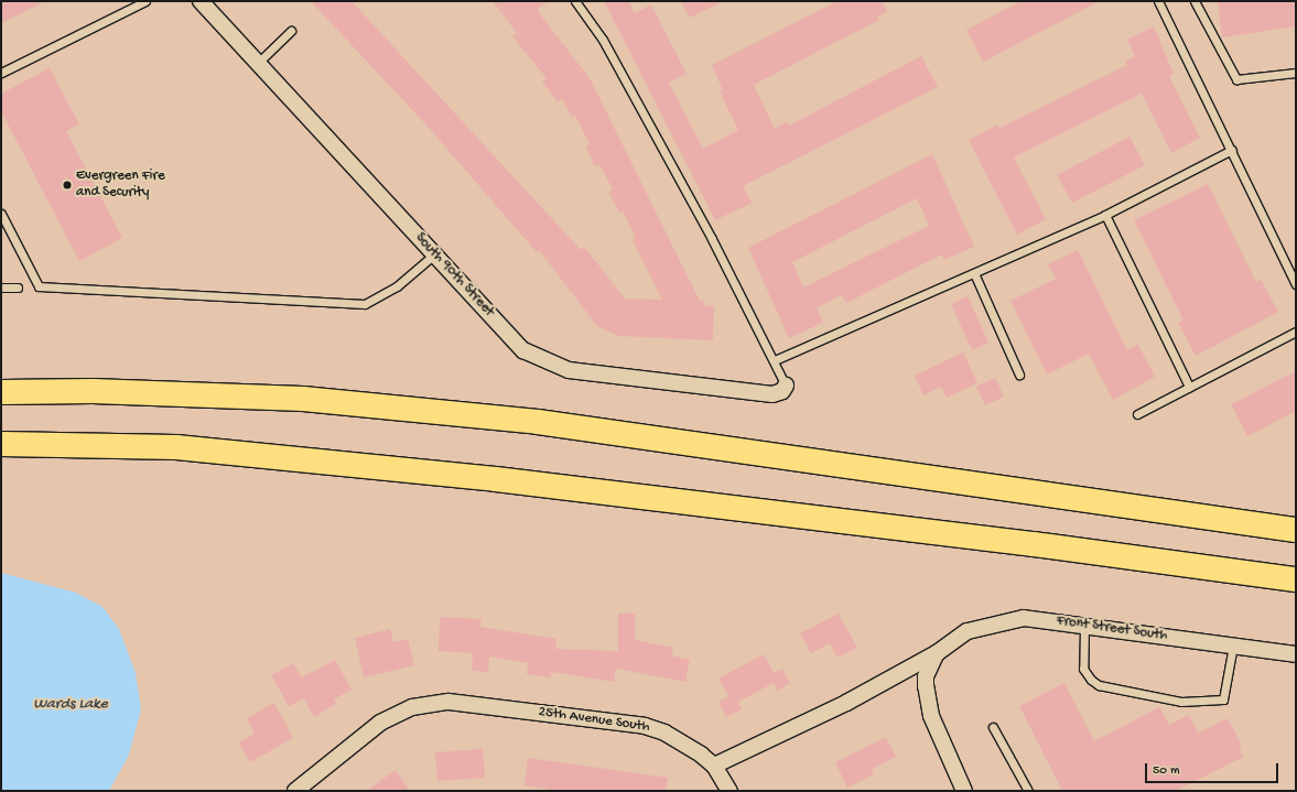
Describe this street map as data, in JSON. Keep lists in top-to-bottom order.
{
  "streets": {
    "street": ["South 90th Street", "Front Street South", "25th Avenue South"]
  },
  "water": ["Wards Lake"],
  "places": ["Evergreen Fire and Security"],
  "scale_bar": "50 m"
}
